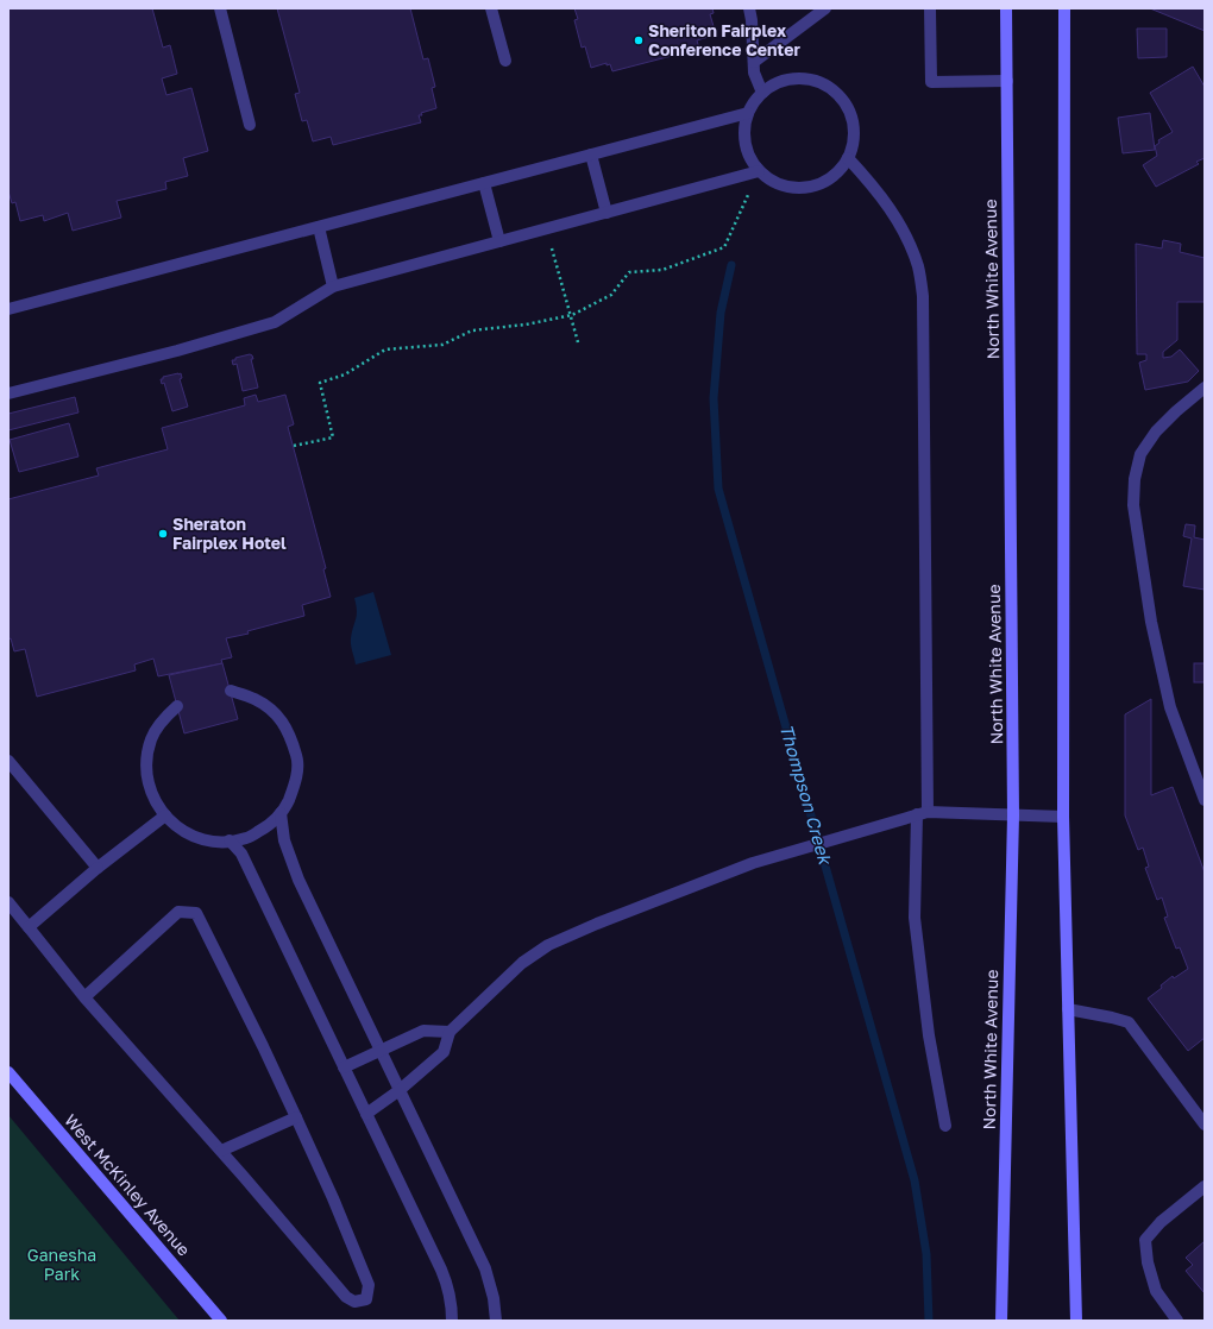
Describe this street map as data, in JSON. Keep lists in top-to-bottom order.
{
  "streets": {
    "main road": ["North White Avenue", "West McKinley Avenue"]
  },
  "water": ["Thompson Creek"],
  "parks": ["Ganesha Park"],
  "places": ["Sheriton Fairplex Conference Center", "Sheraton Fairplex Hotel"]
}
